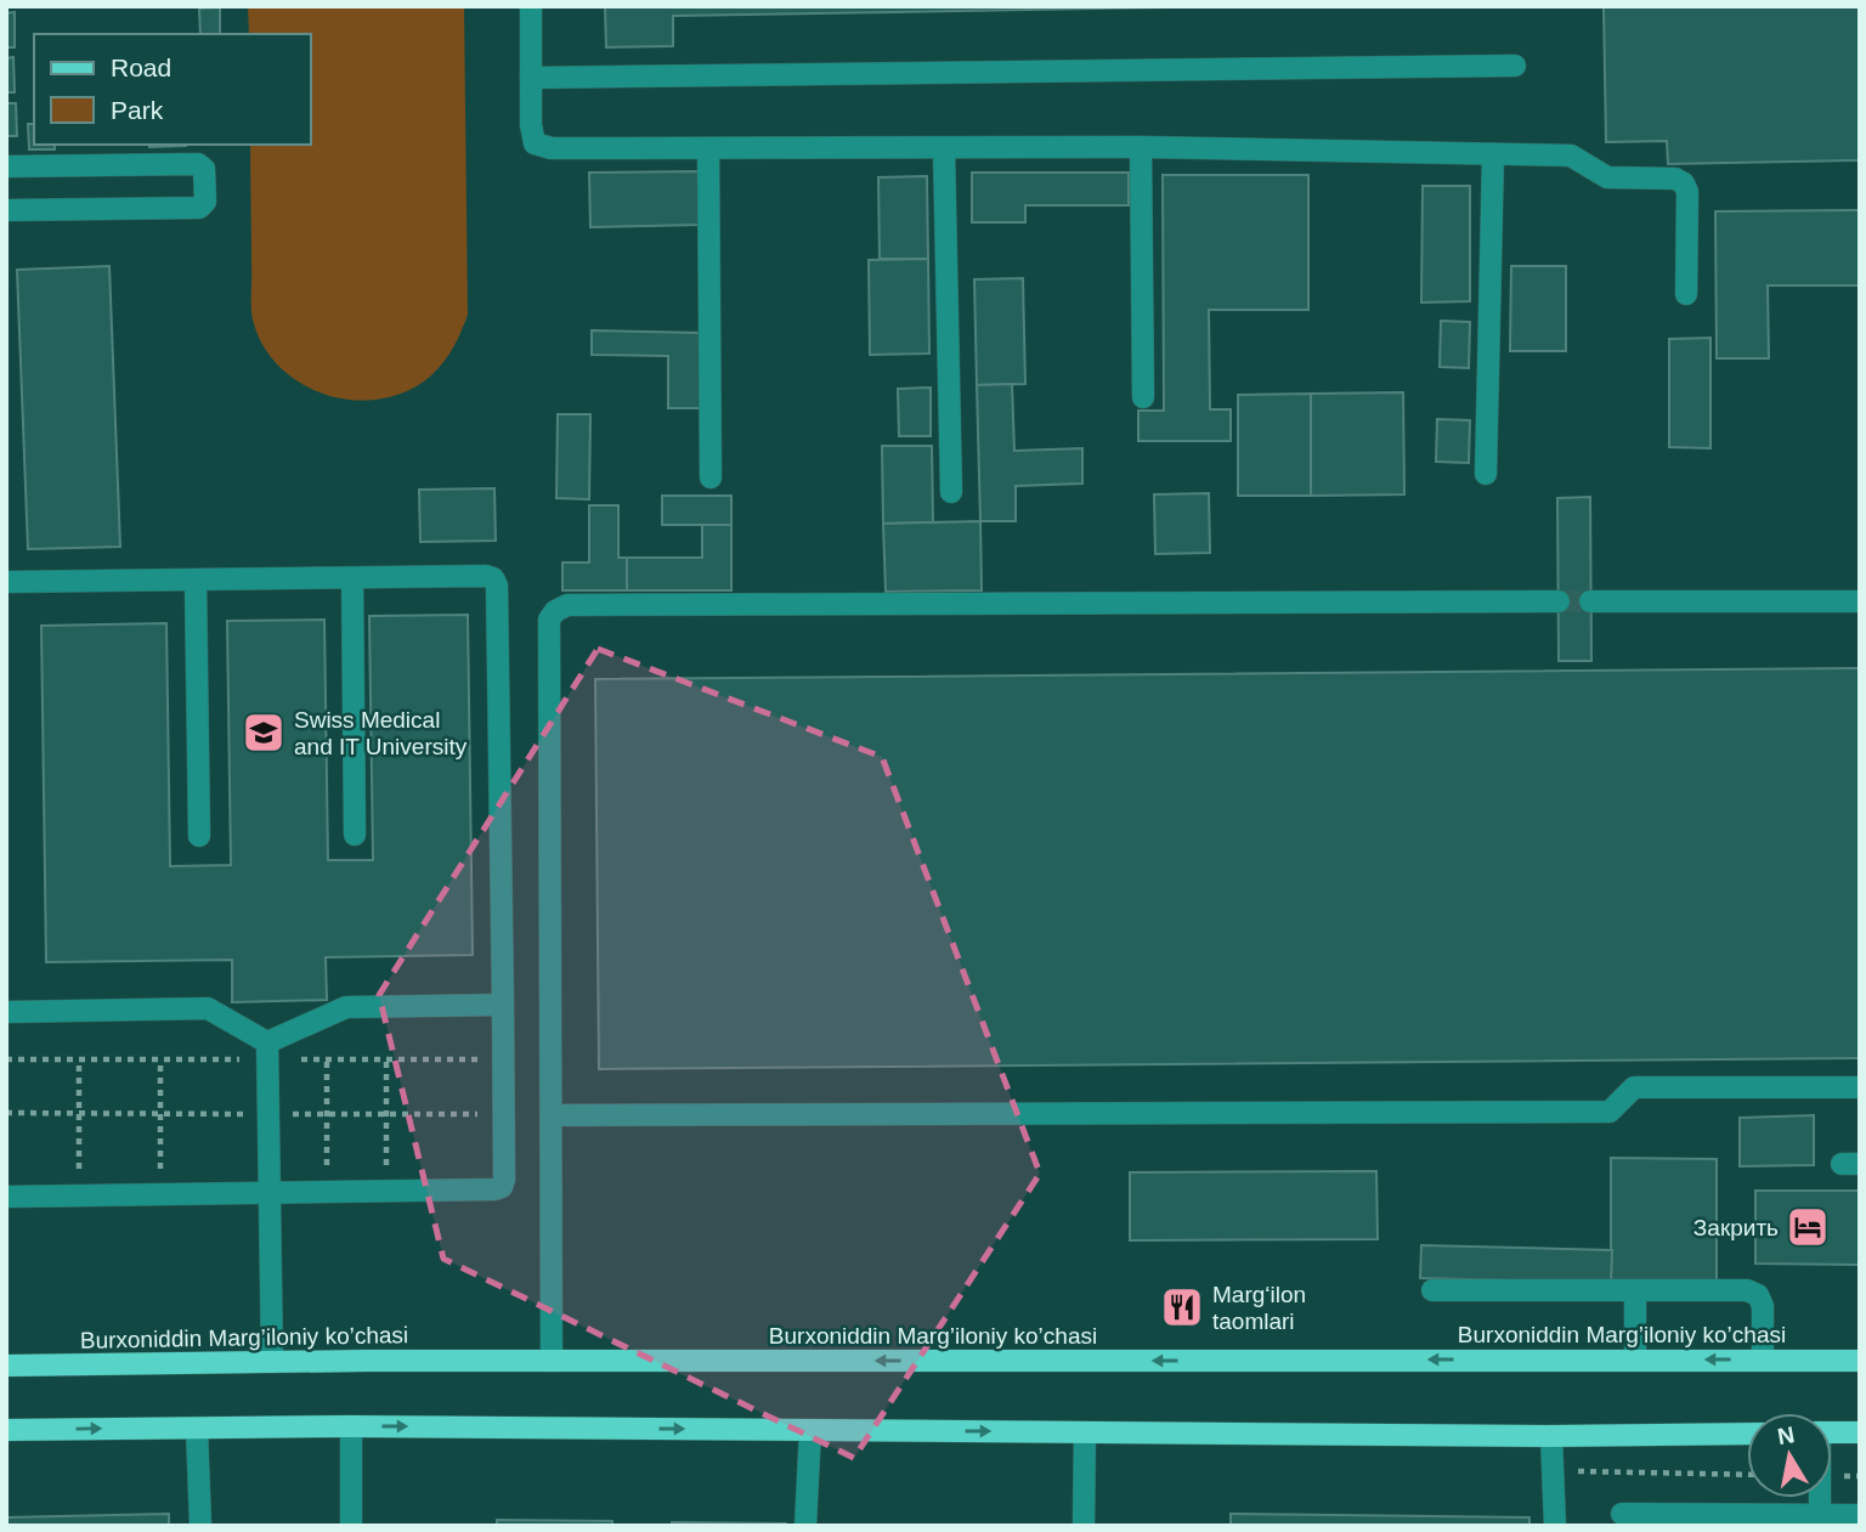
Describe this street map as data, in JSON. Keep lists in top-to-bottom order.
{
  "streets": {
    "main road": ["Burxoniddin Marg’iloniy ko’chasi"]
  },
  "places": {
    "school or university": ["Swiss Medical and IT University"],
    "hotel": ["Закрить"],
    "restaurant": ["Margʻilon taomlari"]
  },
  "legend": ["Road", "Park"],
  "north": "top"
}
